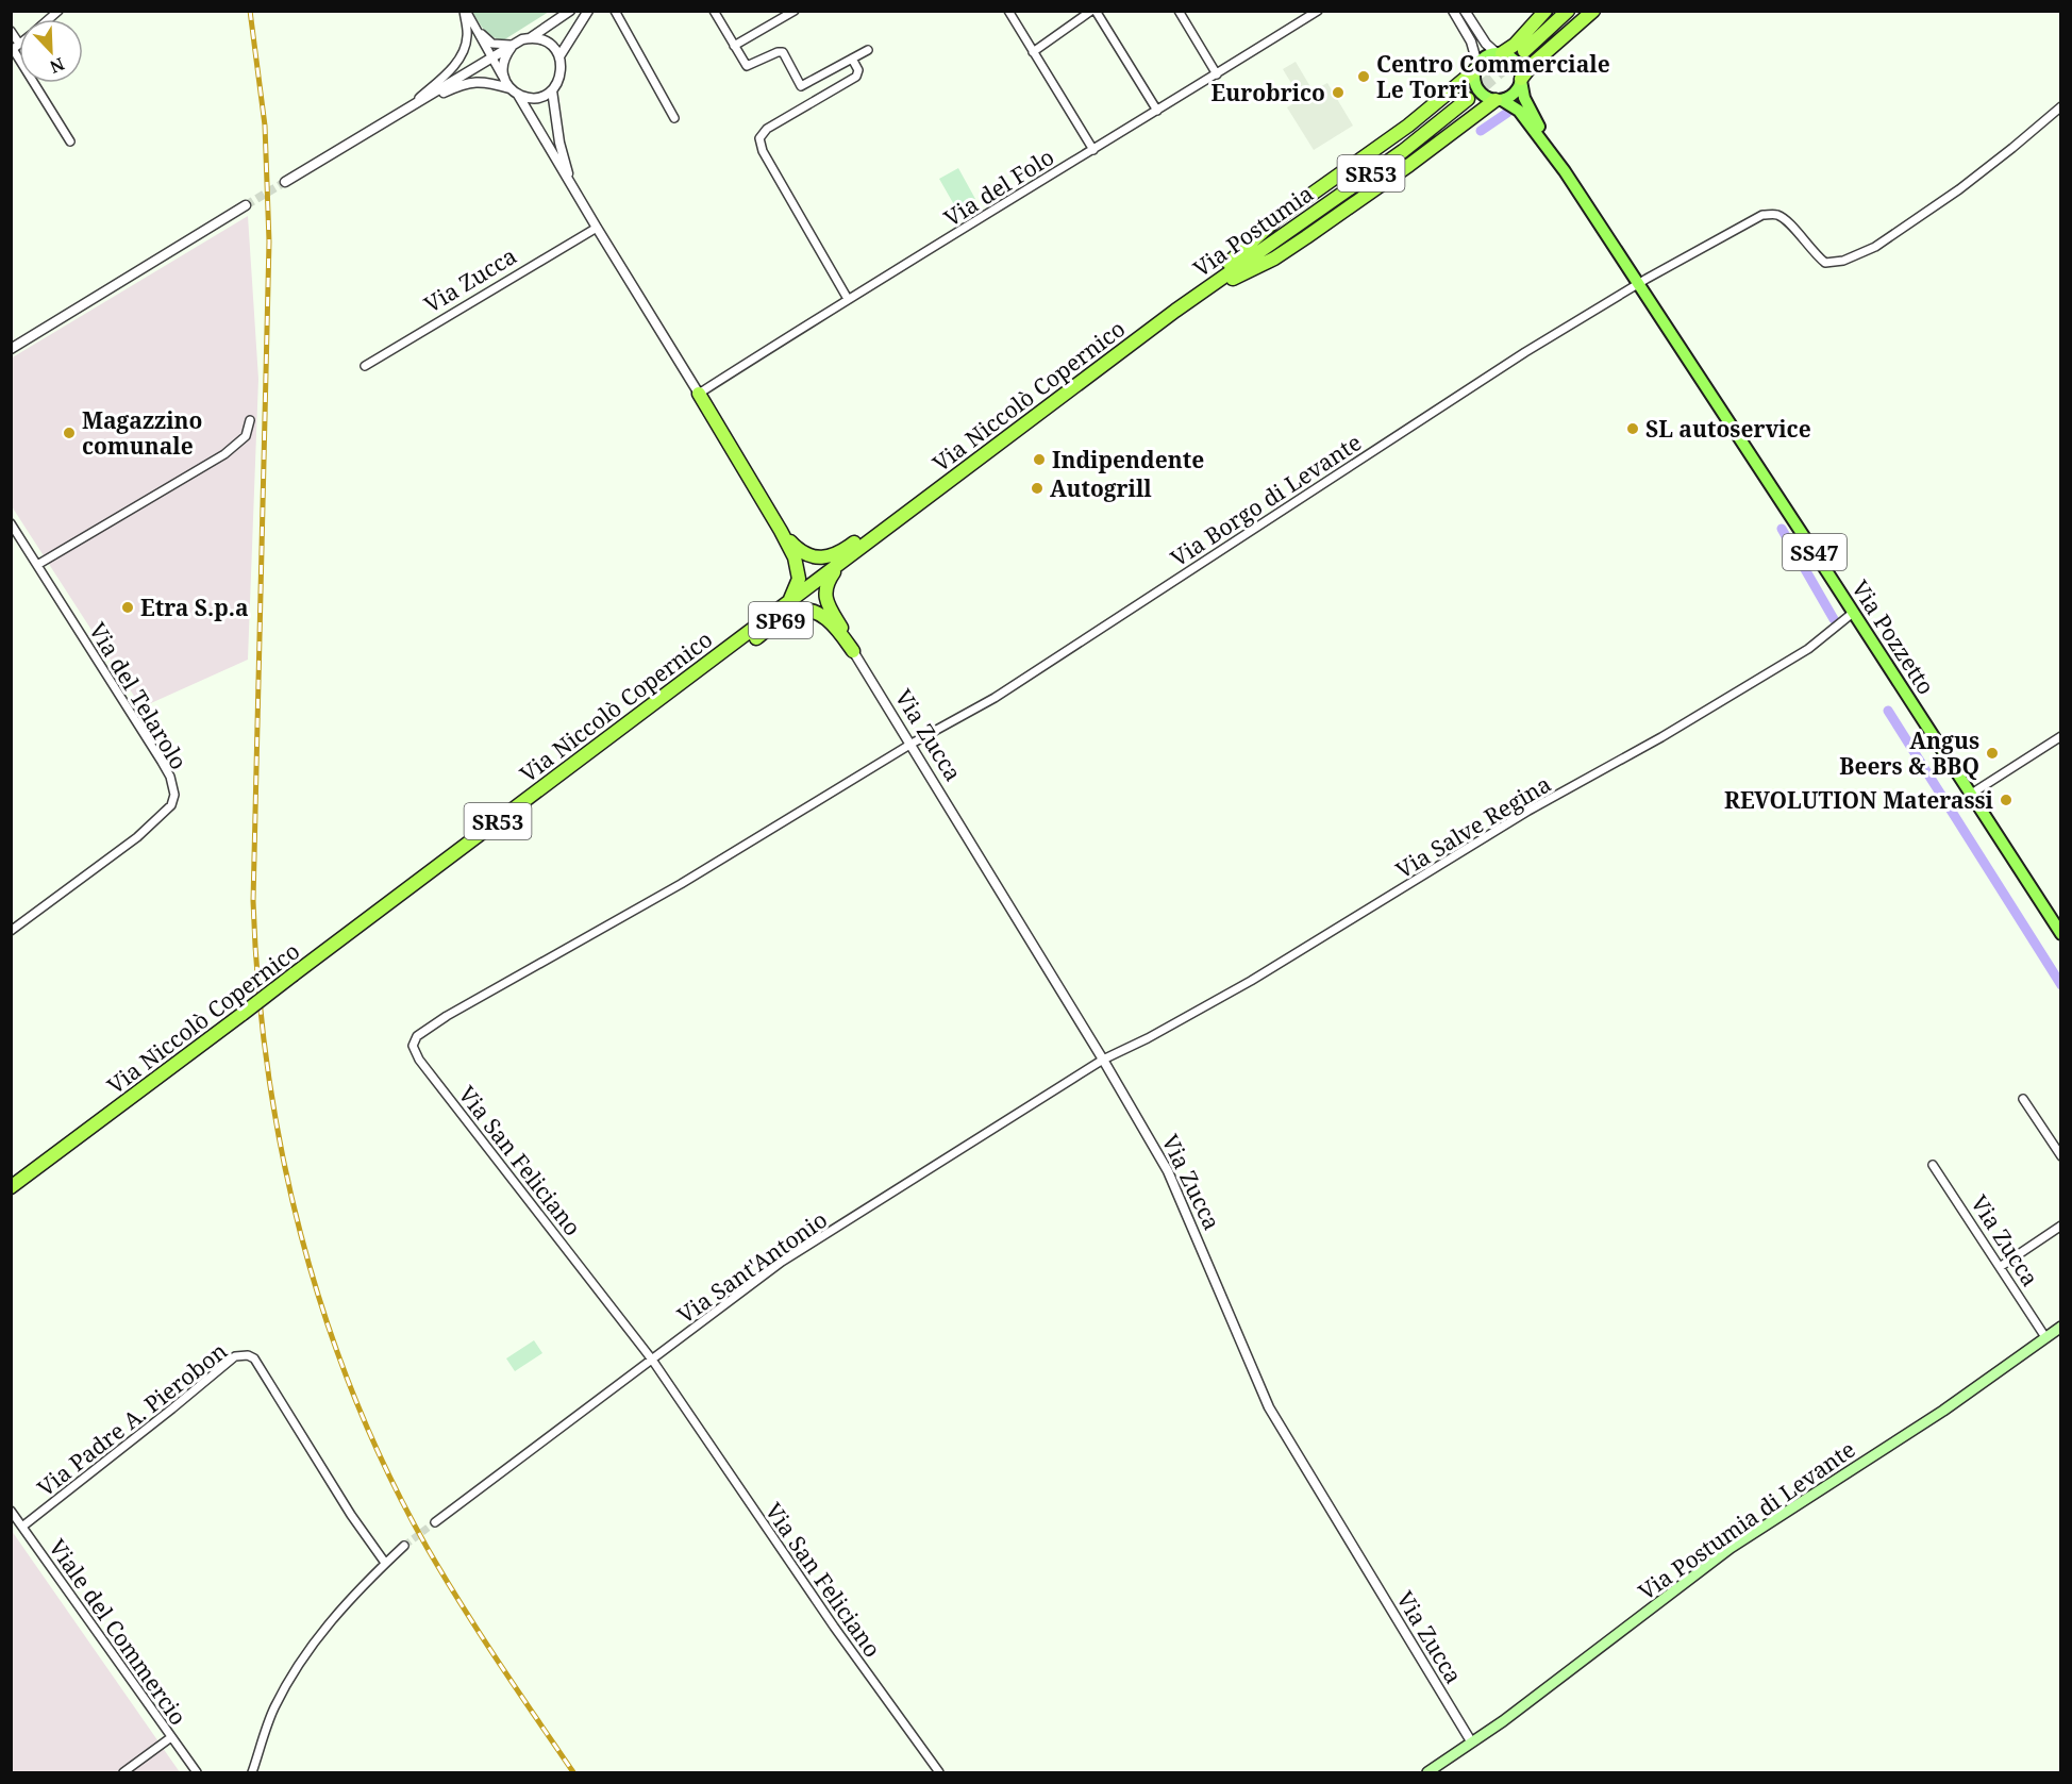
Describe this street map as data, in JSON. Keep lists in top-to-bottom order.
{
  "streets": {
    "highway": [
      "SR53",
      "Via Postumia",
      "Via Niccolò Copernico",
      "SP69"
    ],
    "main road": ["SS47", "Via Pozzetto", "Via Postumia di Levante"],
    "street": [
      "Via del Folo",
      "Via Zucca",
      "Via Borgo di Levante",
      "Via del Telarolo",
      "Via Salve Regina",
      "Via San Feliciano",
      "Via Sant'Antonio",
      "Via Padre A. Pierobon",
      "Viale del Commercio"
    ]
  },
  "crossings": [
    ["Via del Folo", "SP69"],
    ["Via Postumia", "Via Niccolò Copernico"],
    ["Via Zucca", "Via Borgo di Levante"],
    ["Via Zucca", "SP69"],
    ["Via Zucca", "Via Salve Regina"],
    ["Via Zucca", "Via San Feliciano"],
    ["Via Zucca", "Via Sant'Antonio"],
    ["Via Zucca", "Via Postumia di Levante"],
    ["Via Niccolò Copernico", "SP69"],
    ["Via Borgo di Levante", "Via Pozzetto"],
    ["Via Borgo di Levante", "Via San Feliciano"],
    ["SS47", "Via Pozzetto"],
    ["Via Pozzetto", "Via Salve Regina"],
    ["Via Salve Regina", "Via Sant'Antonio"],
    ["Via San Feliciano", "Via Sant'Antonio"],
    ["Via Padre A. Pierobon", "Viale del Commercio"]
  ],
  "places": [
    "Centro Commerciale Le Torri",
    "Eurobrico",
    "SL autoservice",
    "Magazzino comunale",
    "Indipendente",
    "Autogrill",
    "Etra S.p.a",
    "Angus Beers & BBQ",
    "REVOLUTION Materassi"
  ],
  "north": "bottom right"
}
